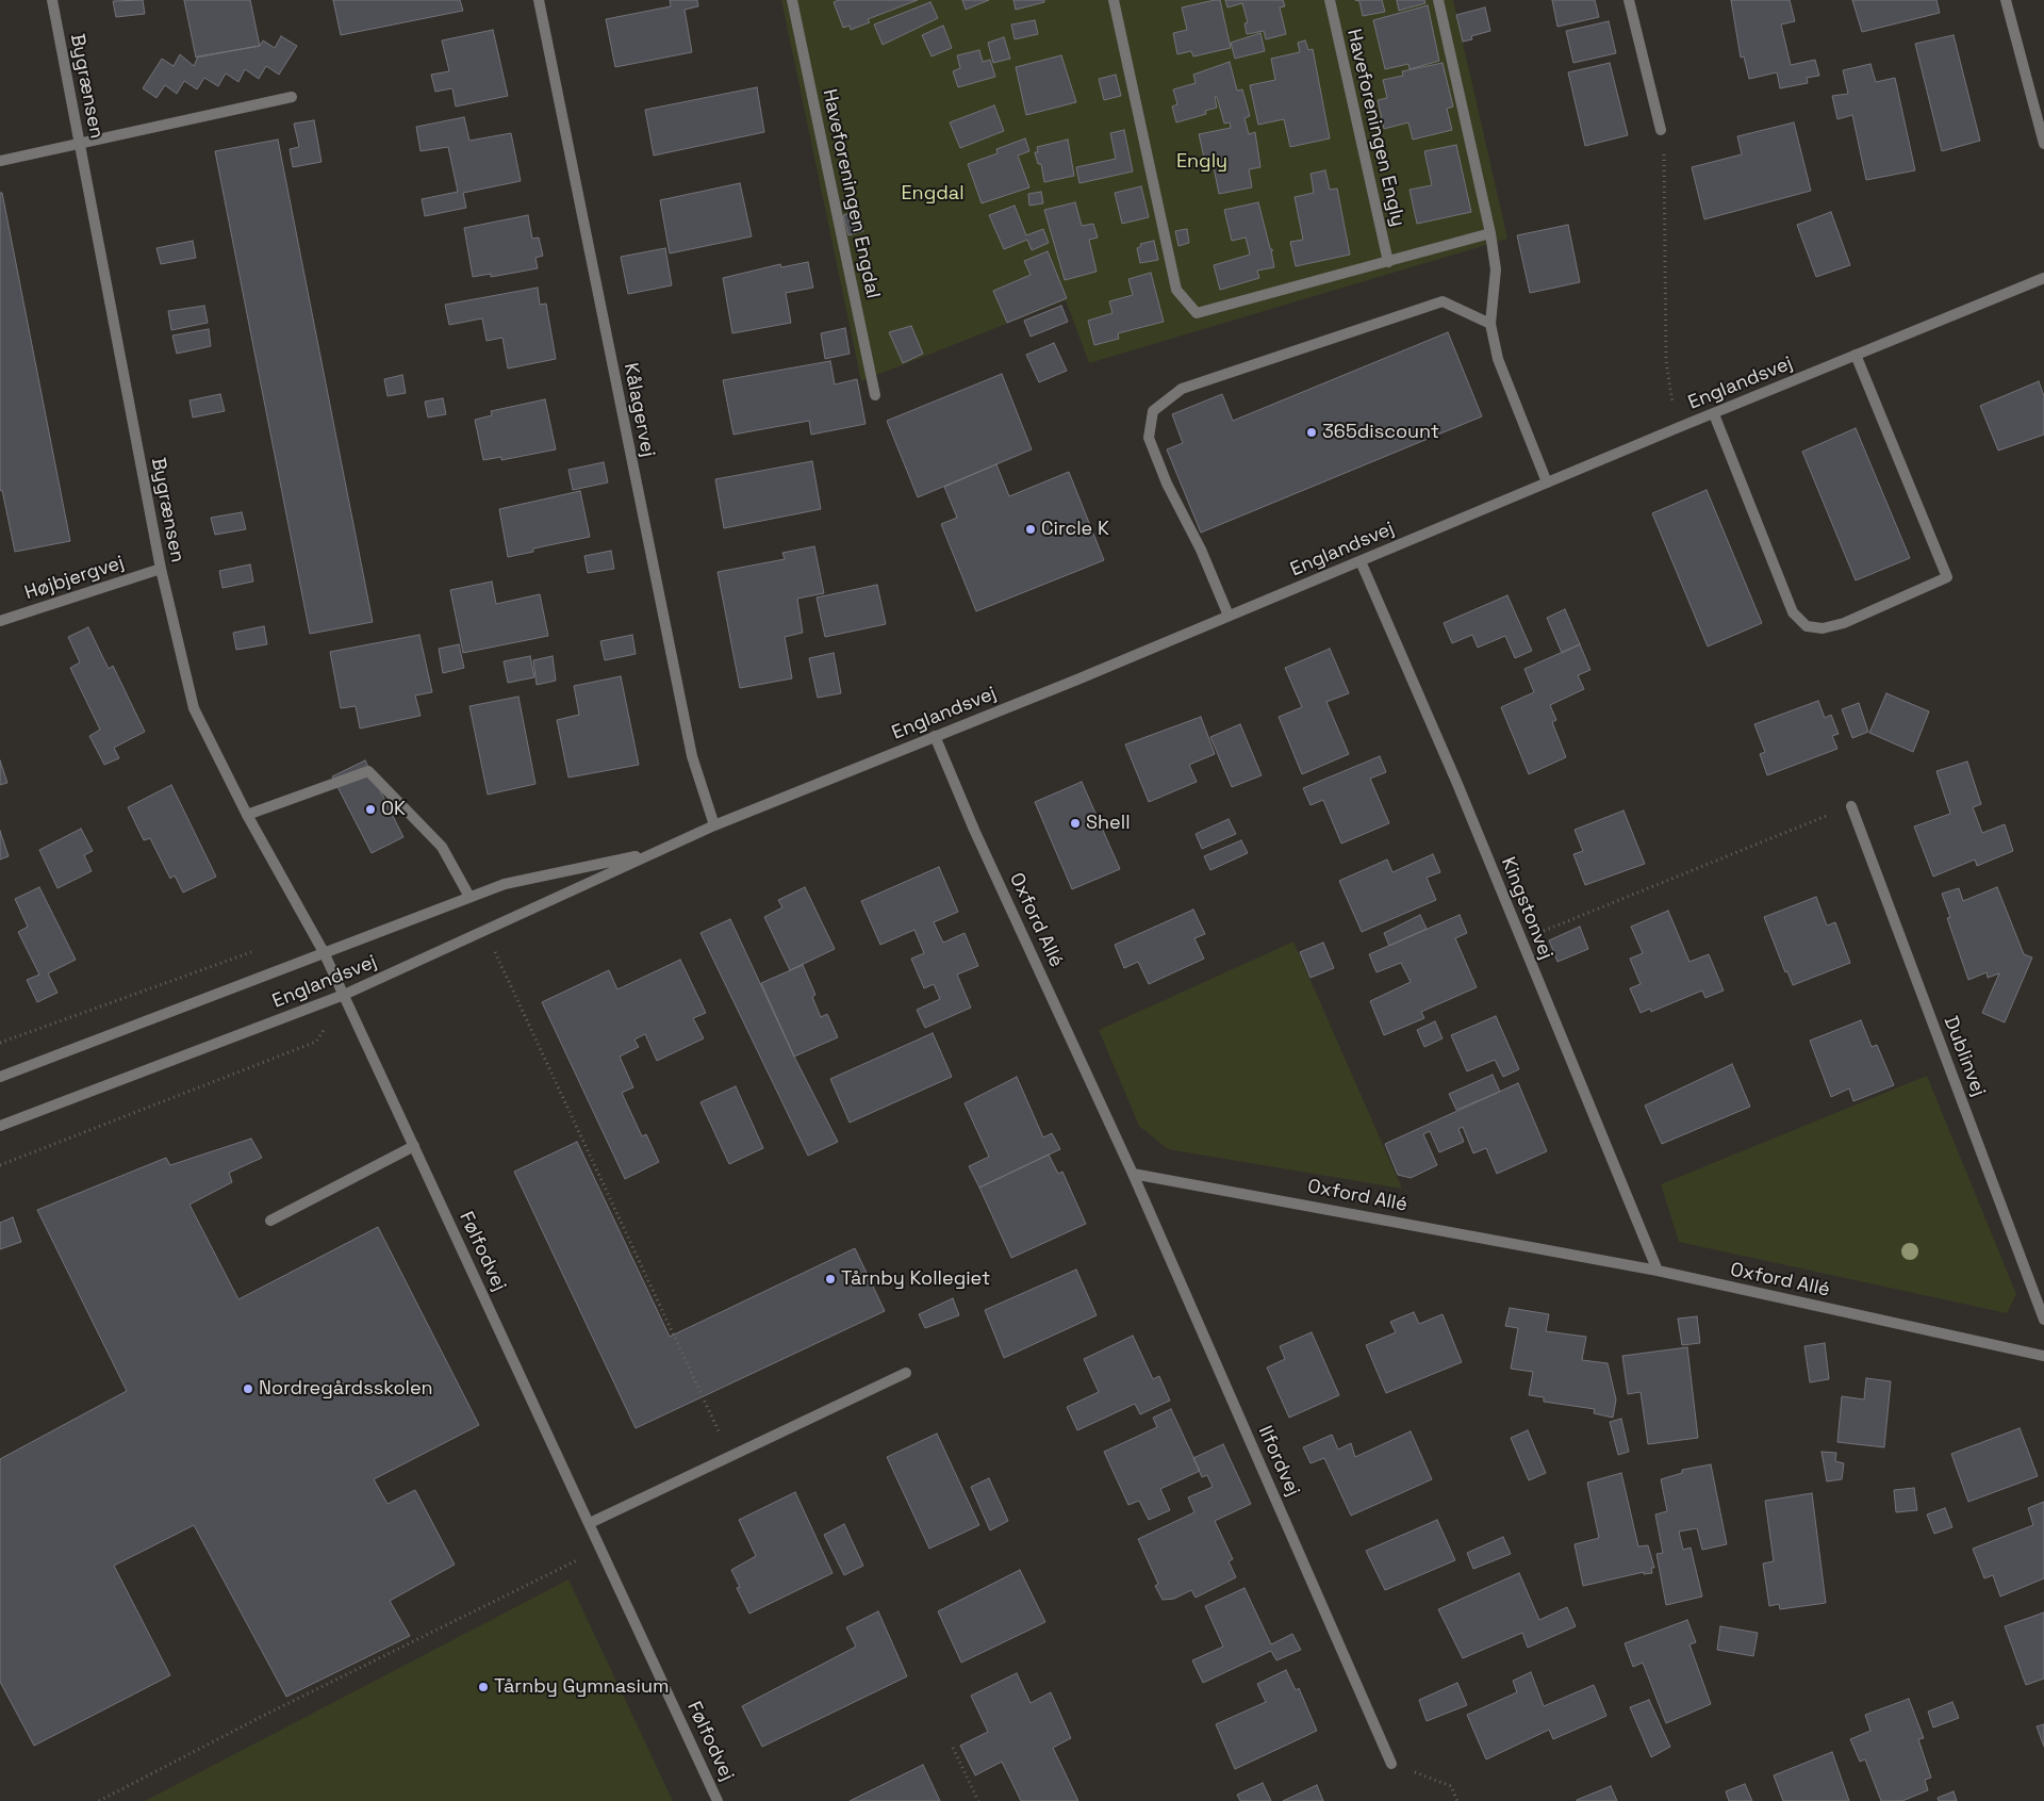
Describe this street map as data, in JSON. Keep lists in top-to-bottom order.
{
  "streets": {
    "street": [
      "Bygrænsen",
      "Haveforeningen Engly",
      "Haveforeningen Engdal",
      "Englandsvej",
      "Kålagervej",
      "Højbjergvej",
      "Kingstonvej",
      "Oxford Allé",
      "Dublinvej",
      "Følfodvej",
      "Ilfordvej"
    ]
  },
  "crossings": [
    ["Bygrænsen", "Englandsvej"],
    ["Bygrænsen", "Højbjergvej"],
    ["Bygrænsen", "Følfodvej"],
    ["Englandsvej", "Kålagervej"],
    ["Englandsvej", "Kingstonvej"],
    ["Englandsvej", "Oxford Allé"],
    ["Englandsvej", "Følfodvej"],
    ["Kingstonvej", "Oxford Allé"],
    ["Oxford Allé", "Ilfordvej"]
  ],
  "parks": ["Engly", "Engdal"],
  "places": [
    "365discount",
    "Circle K",
    "OK",
    "Shell",
    "Tårnby Kollegiet",
    "Nordregårdsskolen",
    "Tårnby Gymnasium"
  ]
}
